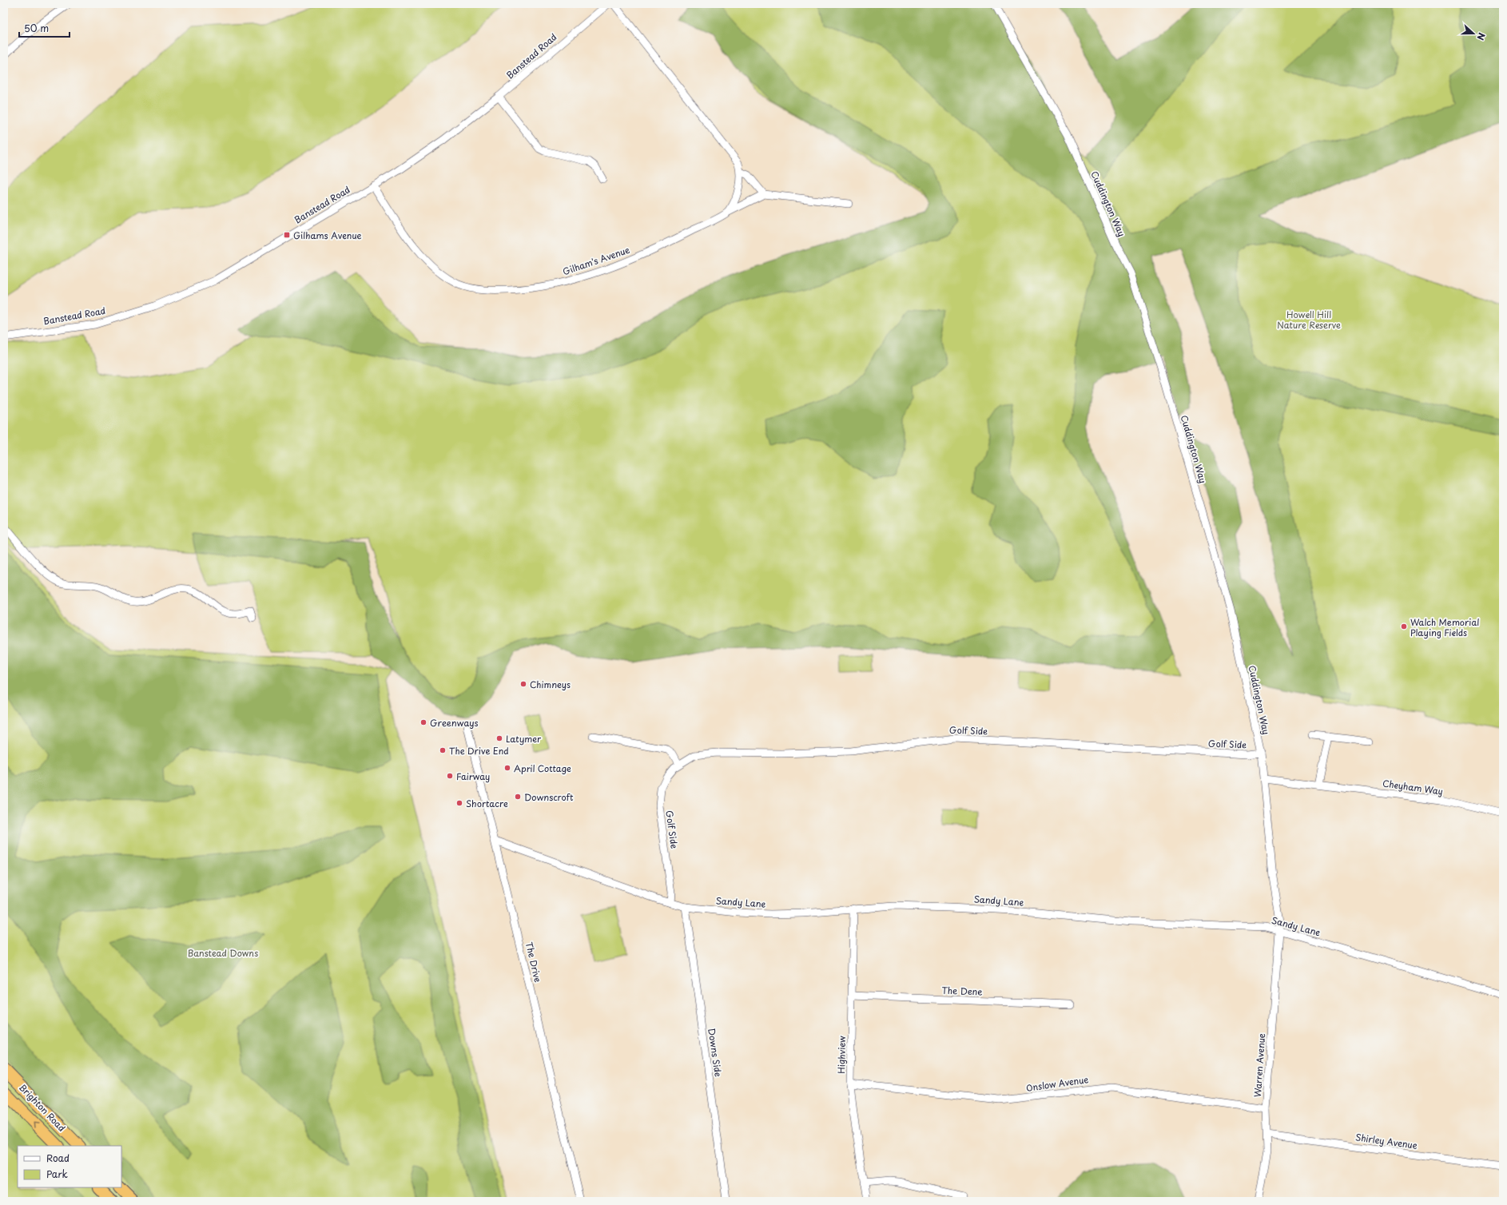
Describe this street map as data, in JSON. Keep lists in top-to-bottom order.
{
  "streets": {
    "highway": ["Brighton Road"],
    "street": [
      "Banstead Road",
      "Cuddington Way",
      "Gilham's Avenue",
      "Golf Side",
      "Cheyham Way",
      "Sandy Lane",
      "The Drive",
      "The Dene",
      "Downs Side",
      "Highview",
      "Warren Avenue",
      "Onslow Avenue",
      "Shirley Avenue"
    ]
  },
  "crossings": [
    ["Banstead Road", "Gilham's Avenue"],
    ["Cuddington Way", "Golf Side"],
    ["Cuddington Way", "Cheyham Way"],
    ["Cuddington Way", "Sandy Lane"],
    ["Cuddington Way", "Warren Avenue"],
    ["Golf Side", "Sandy Lane"],
    ["Sandy Lane", "The Drive"],
    ["Sandy Lane", "Downs Side"],
    ["Sandy Lane", "Highview"],
    ["Sandy Lane", "Warren Avenue"],
    ["The Dene", "Highview"],
    ["Highview", "Onslow Avenue"],
    ["Warren Avenue", "Onslow Avenue"],
    ["Warren Avenue", "Shirley Avenue"]
  ],
  "parks": ["Howell Hill Nature Reserve", "Banstead Downs"],
  "places": {
    "transit": ["Gilhams Avenue"],
    "other": [
      "Walch Memorial Playing Fields",
      "Chimneys",
      "Greenways",
      "Latymer",
      "The Drive End",
      "April Cottage",
      "Fairway",
      "Downscroft",
      "Shortacre"
    ]
  },
  "legend": ["Road", "Park"],
  "scale_bar": "50 m",
  "north": "right"
}
